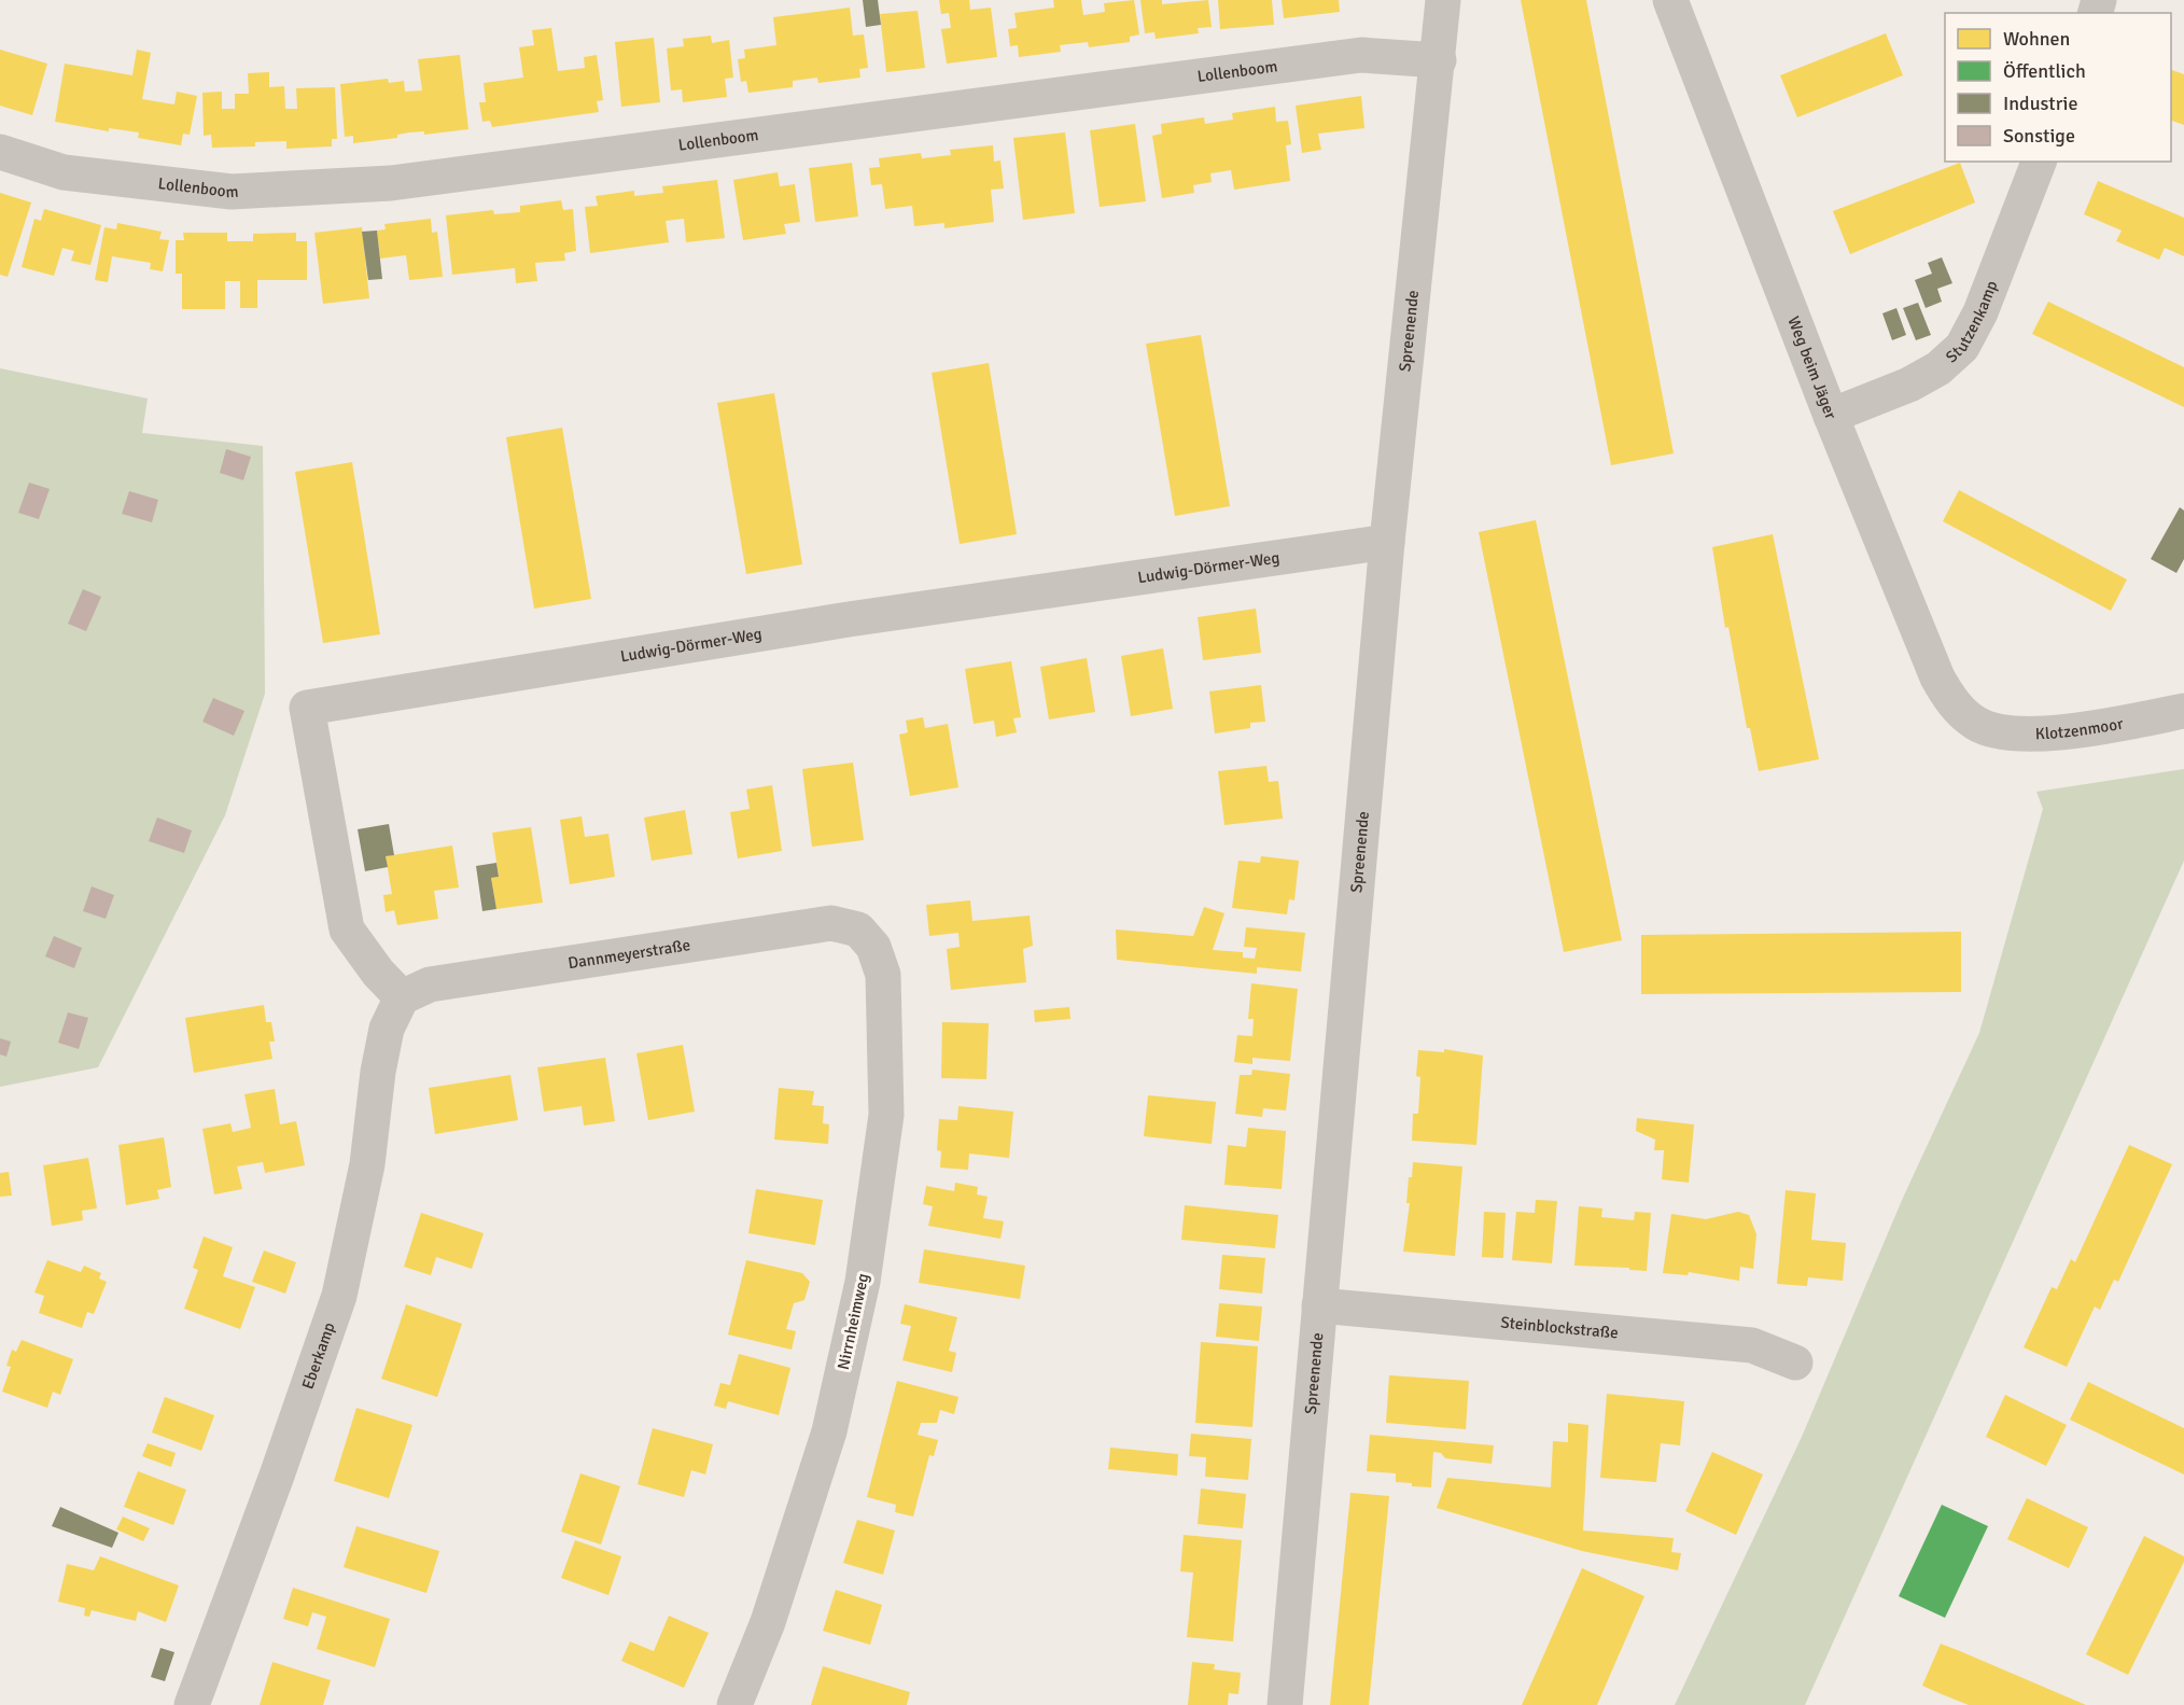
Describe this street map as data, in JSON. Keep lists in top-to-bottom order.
{
  "streets": {
    "street": [
      "Lollenboom",
      "Stutzenkamp",
      "Spreenende",
      "Weg beim Jäger",
      "Ludwig-Dörmer-Weg",
      "Klotzenmoor",
      "Dannmeyerstraße",
      "Nirrnheimweg",
      "Steinblockstraße",
      "Eberkamp"
    ]
  },
  "crossings": [
    ["Lollenboom", "Spreenende"],
    ["Stutzenkamp", "Weg beim Jäger"],
    ["Spreenende", "Ludwig-Dörmer-Weg"],
    ["Spreenende", "Steinblockstraße"],
    ["Weg beim Jäger", "Klotzenmoor"],
    ["Ludwig-Dörmer-Weg", "Dannmeyerstraße"],
    ["Ludwig-Dörmer-Weg", "Eberkamp"],
    ["Dannmeyerstraße", "Nirrnheimweg"],
    ["Dannmeyerstraße", "Eberkamp"]
  ],
  "legend": [
    "Wohnen",
    "Öffentlich",
    "Industrie",
    "Sonstige"
  ]
}
